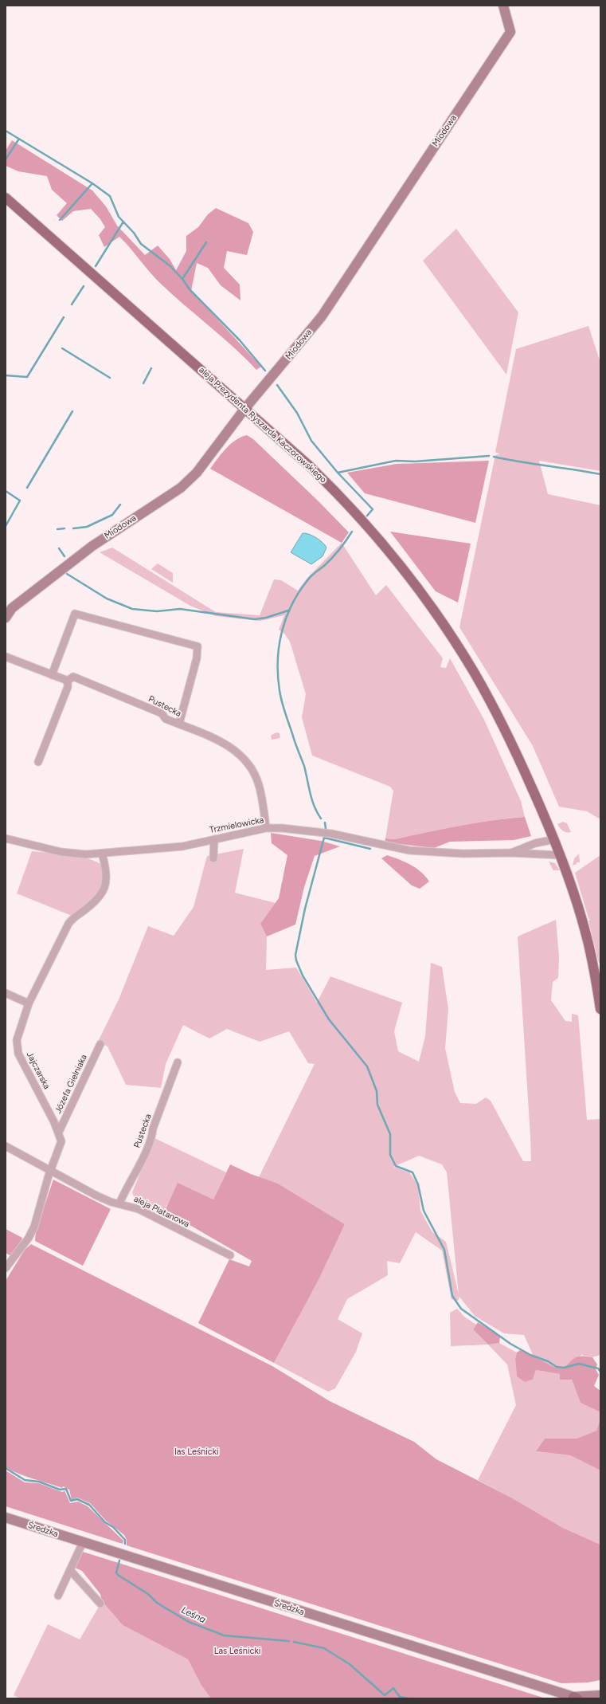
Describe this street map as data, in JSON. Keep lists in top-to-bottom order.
{
  "streets": {
    "main road": ["aleja Prezydenta Ryszarda Kaczorowskiego"],
    "street": [
      "Miodowa",
      "Pustecka",
      "Trzmielowicka",
      "Jajczarska",
      "Józefa Gielniaka",
      "aleja Platanowa",
      "Średzka"
    ]
  },
  "crossings": [
    ["Miodowa", "aleja Prezydenta Ryszarda Kaczorowskiego"],
    ["aleja Prezydenta Ryszarda Kaczorowskiego", "Trzmielowicka"],
    ["Pustecka", "Trzmielowicka"],
    ["Pustecka", "aleja Platanowa"],
    ["Trzmielowicka", "Jajczarska"],
    ["Jajczarska", "Józefa Gielniaka"],
    ["Jajczarska", "aleja Platanowa"]
  ],
  "water": ["Leśna"],
  "parks": ["las Leśnicki", "Las Leśnicki"]
}
